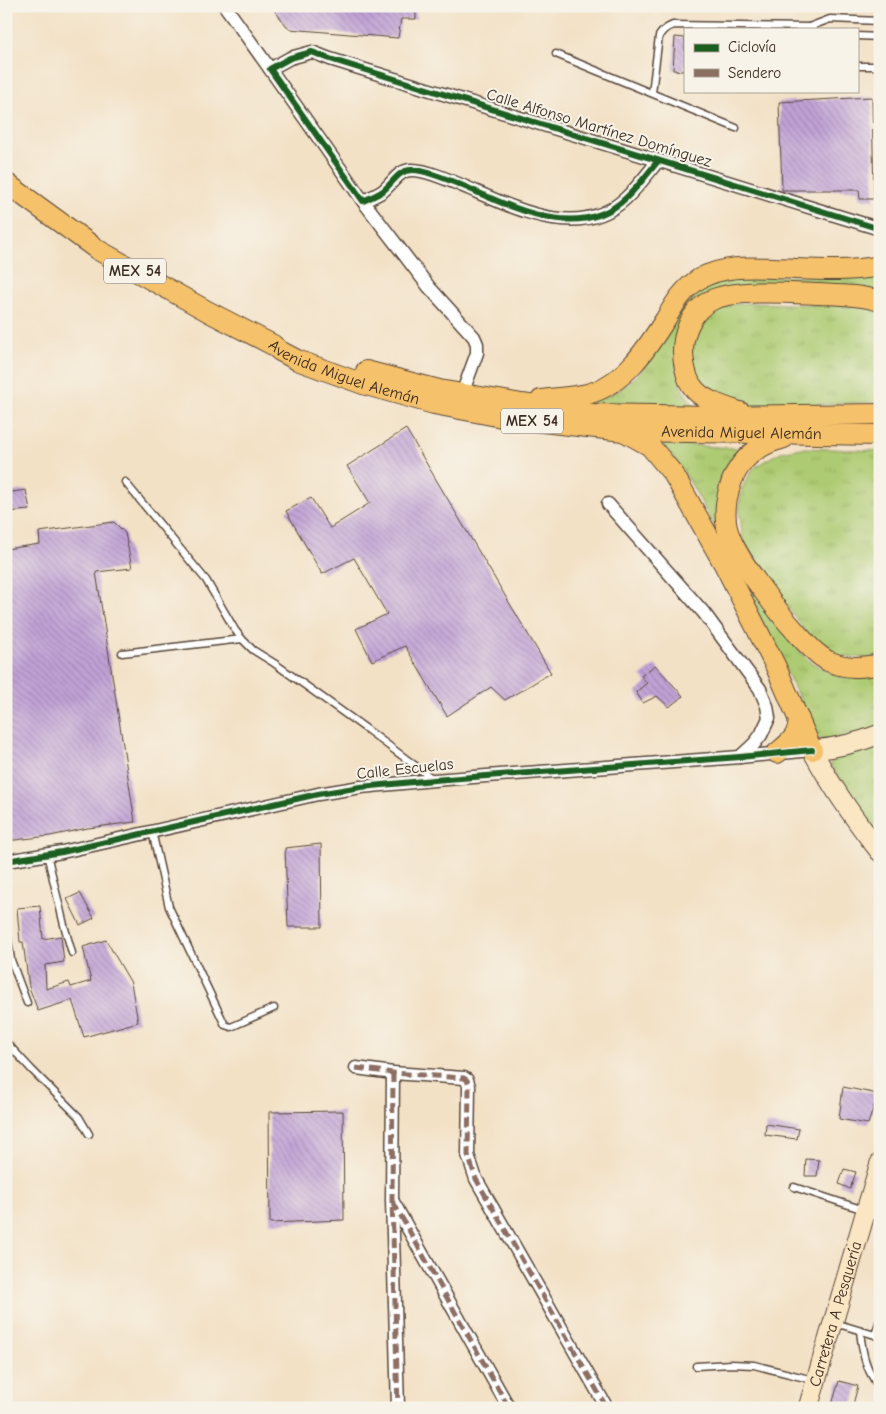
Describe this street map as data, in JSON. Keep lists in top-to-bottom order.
{
  "streets": {
    "main road": ["MEX 54", "Avenida Miguel Alemán", "Carretera A Pesquería"],
    "street": ["Calle Alfonso Martínez Domínguez", "Calle Escuelas"]
  },
  "legend": ["Ciclovía", "Sendero"]
}
